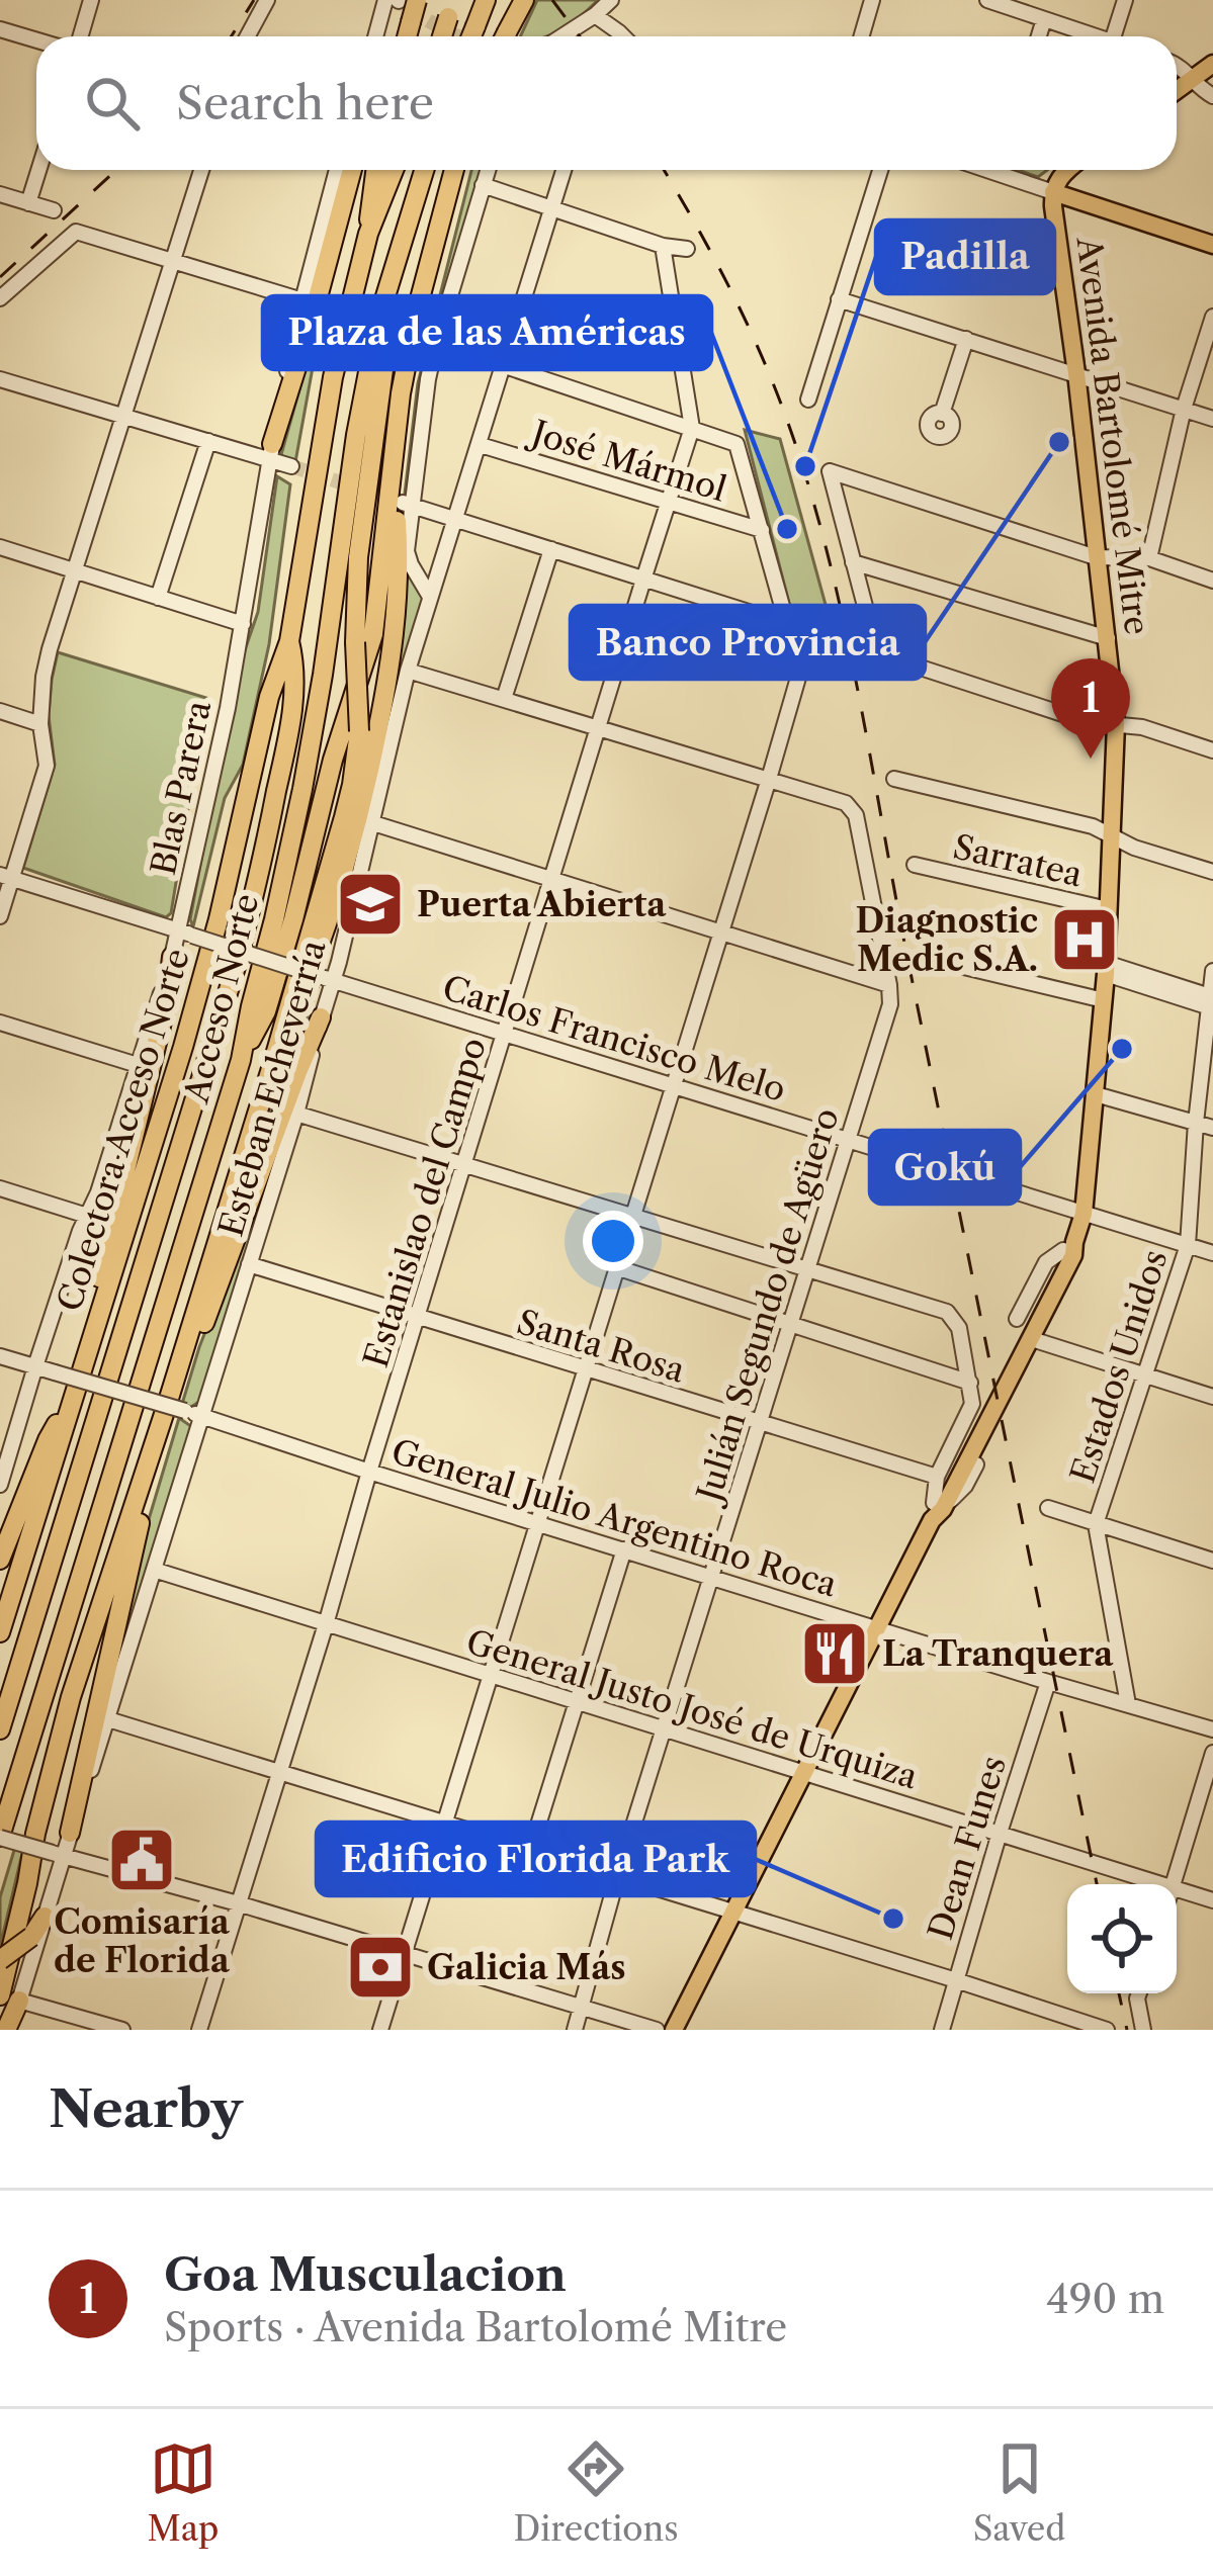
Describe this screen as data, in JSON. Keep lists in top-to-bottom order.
{
  "streets": {
    "highway": ["Acceso Norte", "Colectora Acceso Norte"],
    "main road": ["Avenida Bartolomé Mitre"],
    "street": [
      "José Mármol",
      "Blas Parera",
      "Sarratea",
      "Carlos Francisco Melo",
      "Esteban Echeverría",
      "Estanislao del Campo",
      "Julián Segundo de Agüero",
      "Santa Rosa",
      "Estados Unidos",
      "General Julio Argentino Roca",
      "General Justo José de Urquiza",
      "Dean Funes"
    ]
  },
  "crossings": [
    ["Avenida Bartolomé Mitre", "Sarratea"],
    ["Avenida Bartolomé Mitre", "Carlos Francisco Melo"],
    ["Avenida Bartolomé Mitre", "General Julio Argentino Roca"],
    ["Avenida Bartolomé Mitre", "General Justo José de Urquiza"],
    ["José Mármol", "Esteban Echeverría"],
    ["José Mármol", "Estanislao del Campo"],
    ["Blas Parera", "Carlos Francisco Melo"],
    ["Blas Parera", "General Julio Argentino Roca"],
    ["Acceso Norte", "Colectora Acceso Norte"],
    ["Carlos Francisco Melo", "Esteban Echeverría"],
    ["Carlos Francisco Melo", "Estanislao del Campo"],
    ["Carlos Francisco Melo", "Julián Segundo de Agüero"],
    ["Carlos Francisco Melo", "Estados Unidos"],
    ["Esteban Echeverría", "Santa Rosa"],
    ["Esteban Echeverría", "General Julio Argentino Roca"],
    ["Esteban Echeverría", "General Justo José de Urquiza"],
    ["Estanislao del Campo", "Santa Rosa"],
    ["Estanislao del Campo", "General Julio Argentino Roca"],
    ["Estanislao del Campo", "General Justo José de Urquiza"],
    ["Julián Segundo de Agüero", "Santa Rosa"],
    ["Julián Segundo de Agüero", "General Julio Argentino Roca"],
    ["Julián Segundo de Agüero", "General Justo José de Urquiza"],
    ["Estados Unidos", "General Julio Argentino Roca"],
    ["General Julio Argentino Roca", "Dean Funes"],
    ["General Justo José de Urquiza", "Dean Funes"]
  ],
  "places": {
    "other": [
      "Banco Provincia",
      "Padilla",
      "Plaza de las Américas",
      "Gokú",
      "Edificio Florida Park"
    ],
    "school or university": ["Puerta Abierta"],
    "hospital": ["Diagnostic Medic S.A."],
    "restaurant": ["La Tranquera"],
    "public building": ["Comisaría de Florida"],
    "bank": ["Galicia Más"]
  },
  "page": {
    "search": "Search here",
    "pins": "1",
    "heading": "Nearby",
    "list": [
      {
        "mark": "1",
        "name": "Goa Musculacion",
        "note": "Sports · Avenida Bartolomé Mitre",
        "value": "490 m"
      }
    ],
    "nav": ["Map", "Directions", "Saved"]
  }
}
